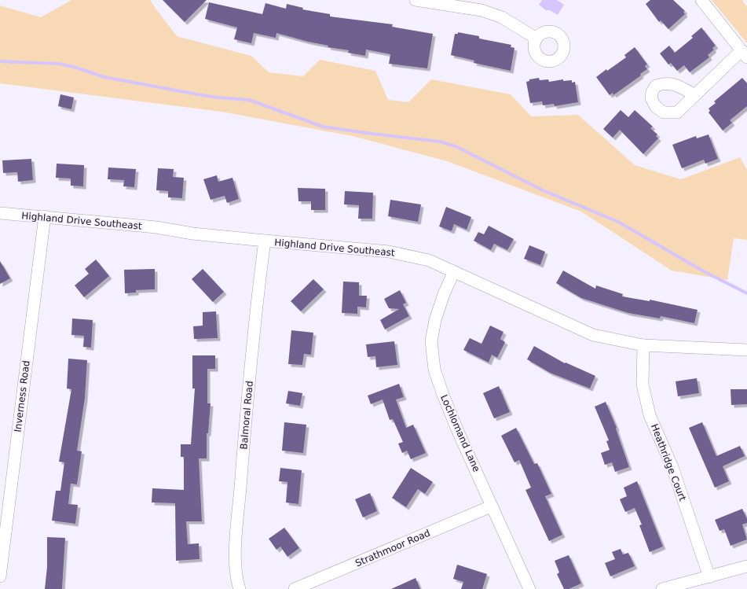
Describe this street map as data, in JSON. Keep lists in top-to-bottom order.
{
  "streets": {
    "street": [
      "Highland Drive Southeast",
      "Inverness Road",
      "Balmoral Road",
      "Lochlomand Lane",
      "Heathridge Court",
      "Strathmoor Road"
    ]
  },
  "crossings": [
    ["Highland Drive Southeast", "Inverness Road"],
    ["Highland Drive Southeast", "Balmoral Road"],
    ["Highland Drive Southeast", "Lochlomand Lane"],
    ["Highland Drive Southeast", "Heathridge Court"],
    ["Lochlomand Lane", "Strathmoor Road"]
  ]
}
